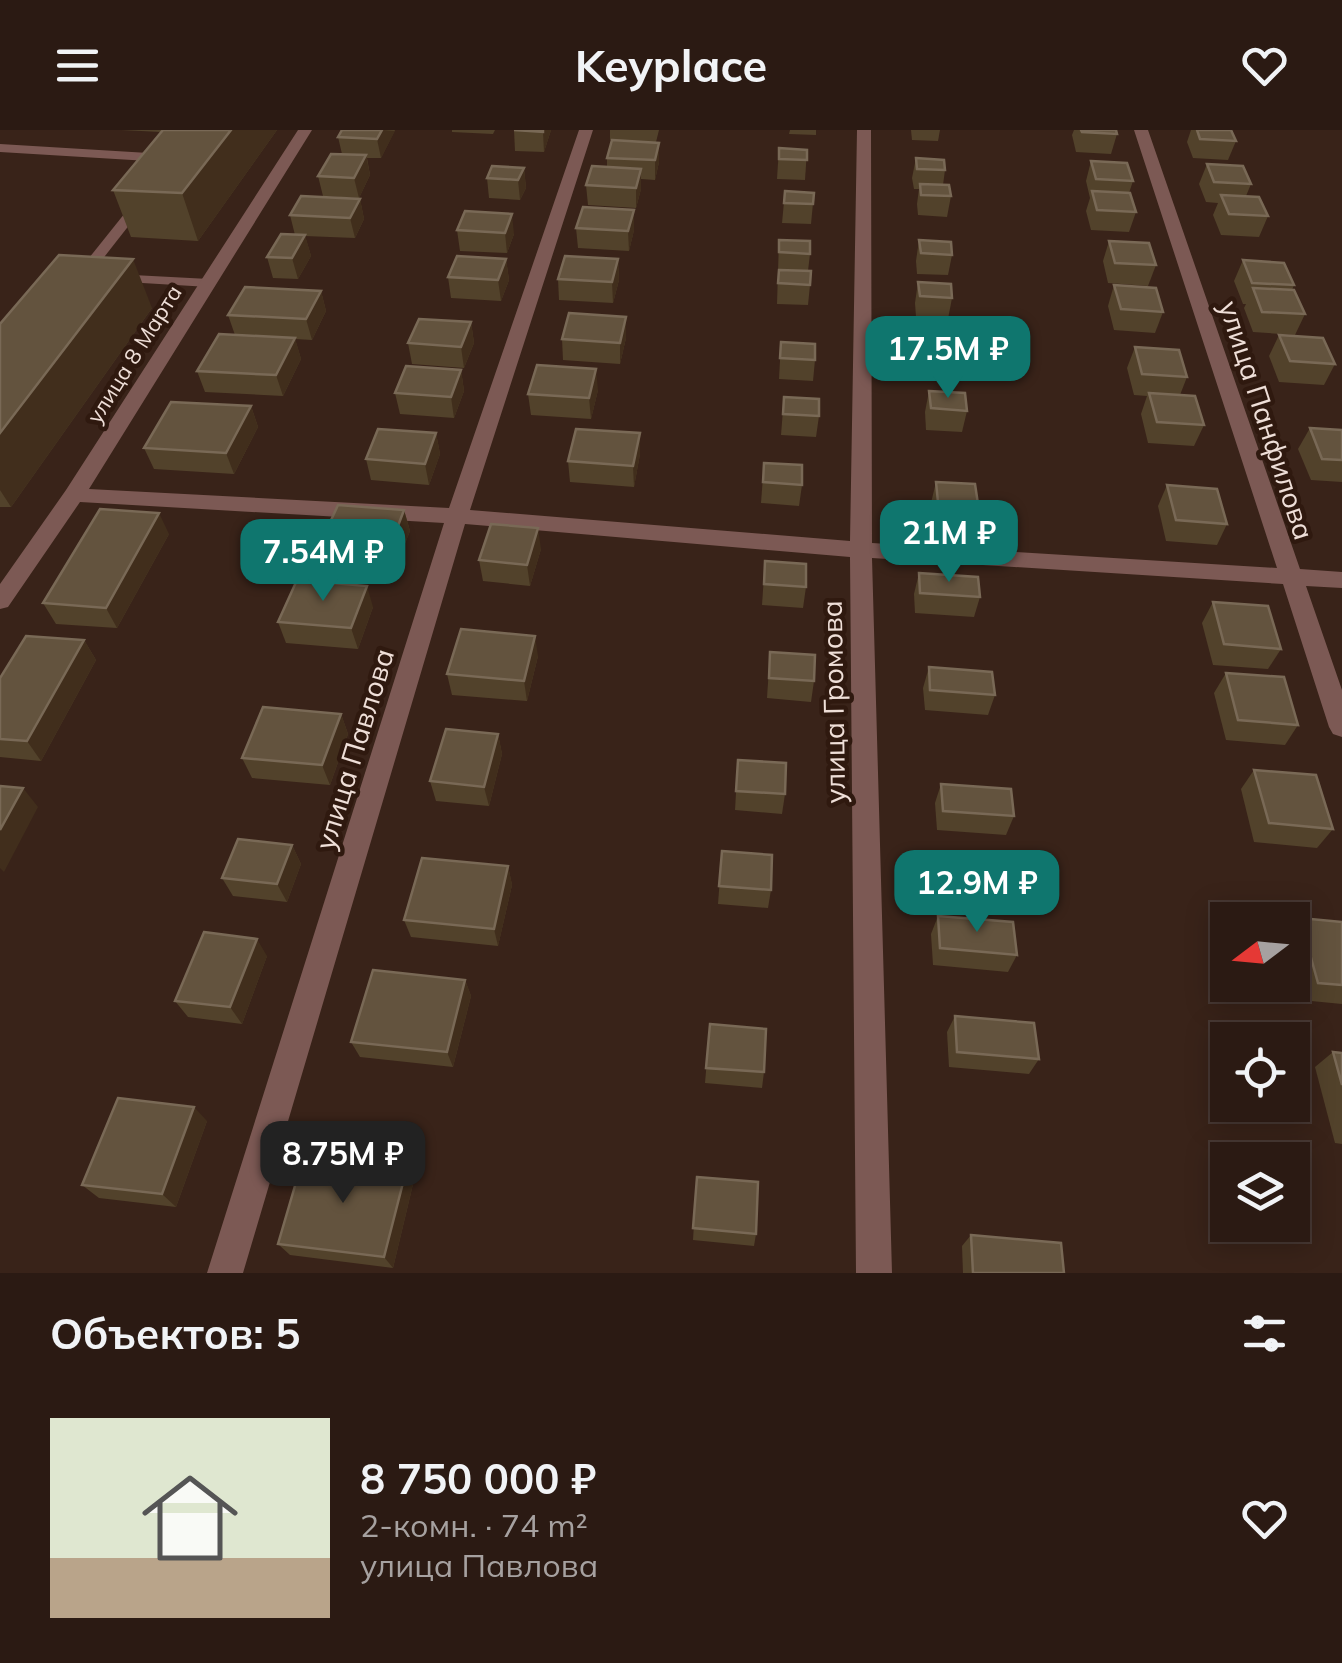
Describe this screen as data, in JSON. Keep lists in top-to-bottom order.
{
  "streets": {
    "street": [
      "улица 8 Марта",
      "улица Панфилова",
      "улица Громова",
      "улица Павлова"
    ]
  },
  "north": "left",
  "page": {
    "header": "Keyplace",
    "price": [
      "17.5M ₽",
      "21M ₽",
      "7.54M ₽",
      "12.9M ₽",
      "8.75M ₽"
    ],
    "heading": "Объектов: 5",
    "list": [
      {
        "name": "8 750 000 ₽",
        "note": "2-комн. · 74 m² · улица Павлова"
      }
    ]
  }
}
